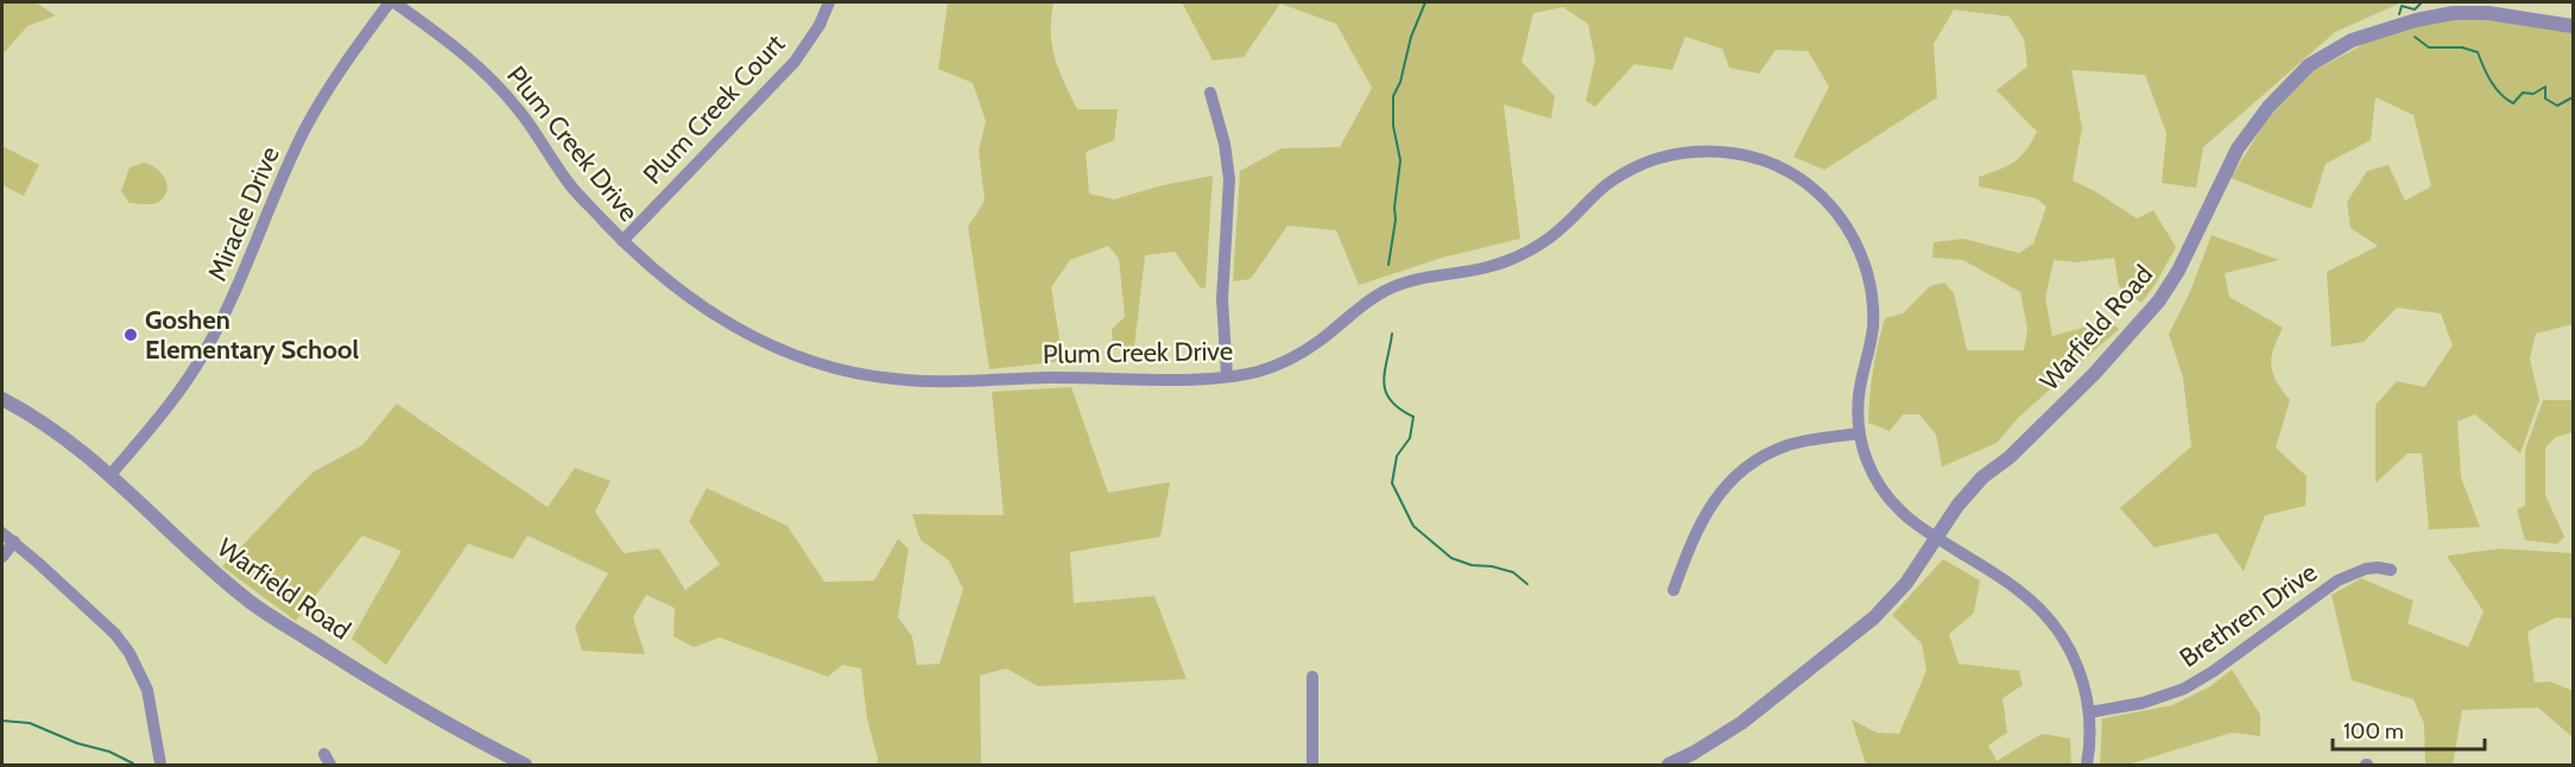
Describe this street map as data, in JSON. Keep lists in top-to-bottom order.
{
  "streets": {
    "street": [
      "Plum Creek Court",
      "Plum Creek Drive",
      "Miracle Drive",
      "Warfield Road",
      "Brethren Drive"
    ]
  },
  "crossings": [
    ["Plum Creek Court", "Plum Creek Drive"],
    ["Plum Creek Drive", "Miracle Drive"],
    ["Plum Creek Drive", "Warfield Road"],
    ["Plum Creek Drive", "Brethren Drive"],
    ["Miracle Drive", "Warfield Road"]
  ],
  "places": ["Goshen Elementary School"],
  "scale_bar": "100 m"
}
